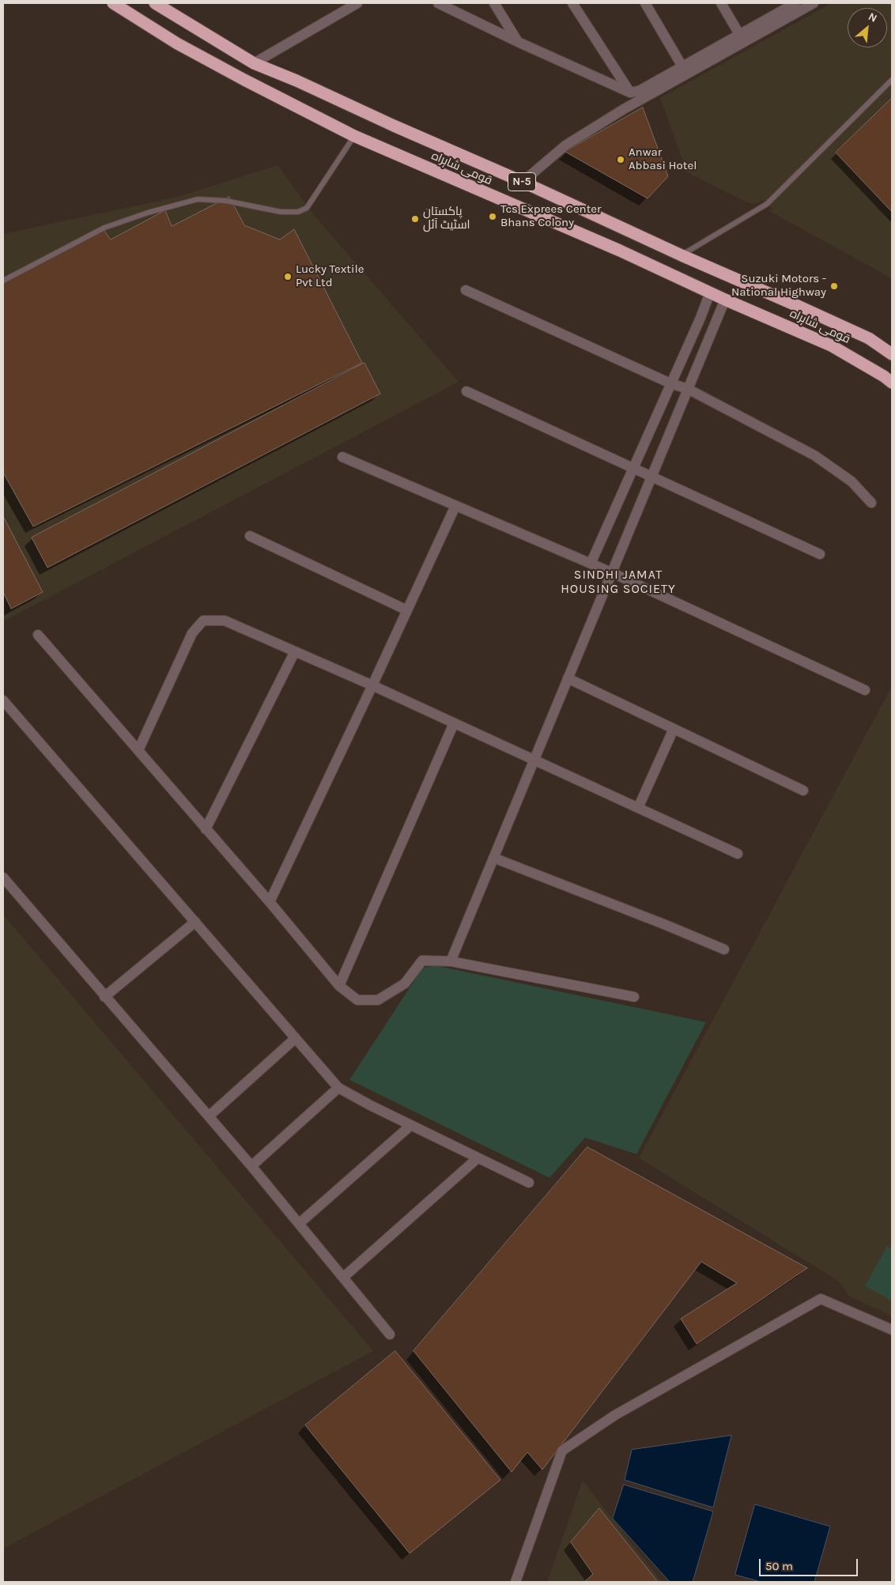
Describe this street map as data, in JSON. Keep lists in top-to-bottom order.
{
  "streets": {
    "highway": ["قومی شاہراہ", "N-5"]
  },
  "districts": ["SINDHI JAMAT HOUSING SOCIETY"],
  "places": [
    "Anwar Abbasi Hotel",
    "Tcs Exprees Center Bhans Colony",
    "پاکستان اسٹیٹ آئل",
    "Lucky Textile Pvt Ltd",
    "Suzuki Motors - National Highway"
  ],
  "scale_bar": "50 m",
  "north": "top right"
}
